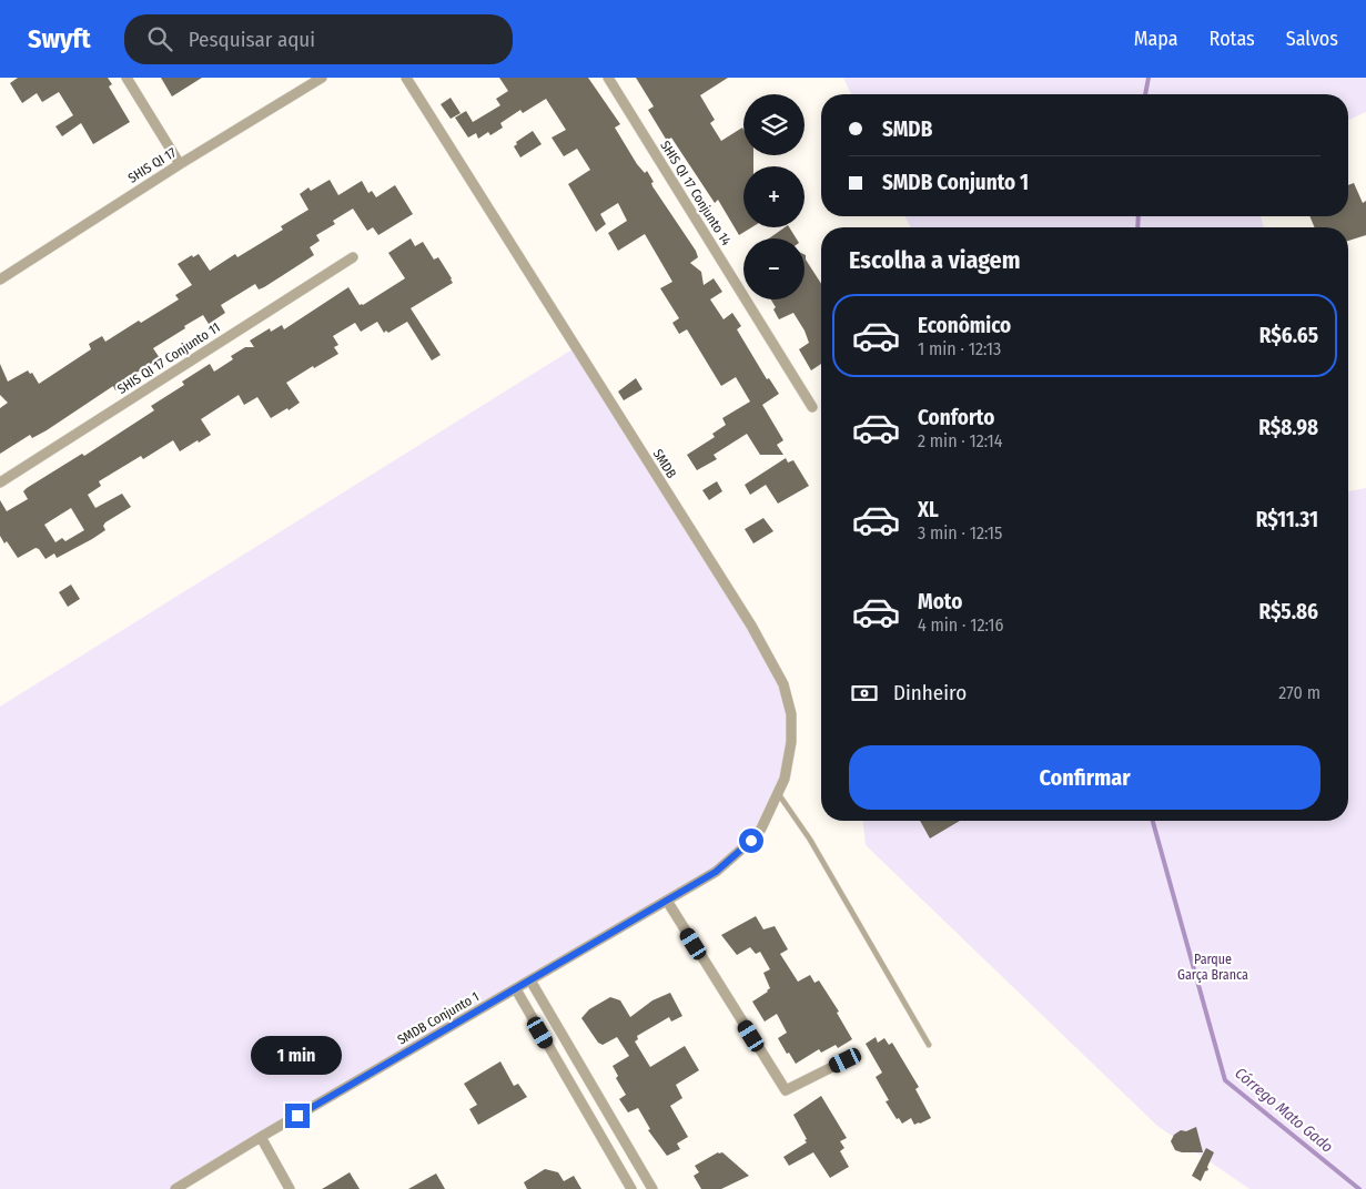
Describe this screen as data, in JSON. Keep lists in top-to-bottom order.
{
  "streets": {
    "street": [
      "SHIS QI 17",
      "SHIS QI 17 Conjunto 14",
      "SHIS QI 17 Conjunto 11",
      "SMDB",
      "SMDB Conjunto 1"
    ]
  },
  "crossings": [
    ["SMDB", "SMDB Conjunto 1"]
  ],
  "water": ["Córrego Mato Gado"],
  "parks": ["Parque Garça Branca"],
  "page": {
    "header": "Swyft",
    "search": "Pesquisar aqui",
    "nav": ["Mapa", "Rotas", "Salvos"],
    "map_buttons": ["+", "−"],
    "banner": ["SMDB", "SMDB Conjunto 1"],
    "heading": "Escolha a viagem",
    "list": [
      {
        "name": "Econômico",
        "note": "1 min · 12:13",
        "value": "R$6.65"
      },
      {
        "name": "Conforto",
        "note": "2 min · 12:14",
        "value": "R$8.98"
      },
      {
        "name": "XL",
        "note": "3 min · 12:15",
        "value": "R$11.31"
      },
      {
        "name": "Moto",
        "note": "4 min · 12:16",
        "value": "R$5.86"
      }
    ],
    "pay": ["Dinheiro", "270 m"],
    "buttons": "Confirmar",
    "bubble": "1 min"
  }
}
